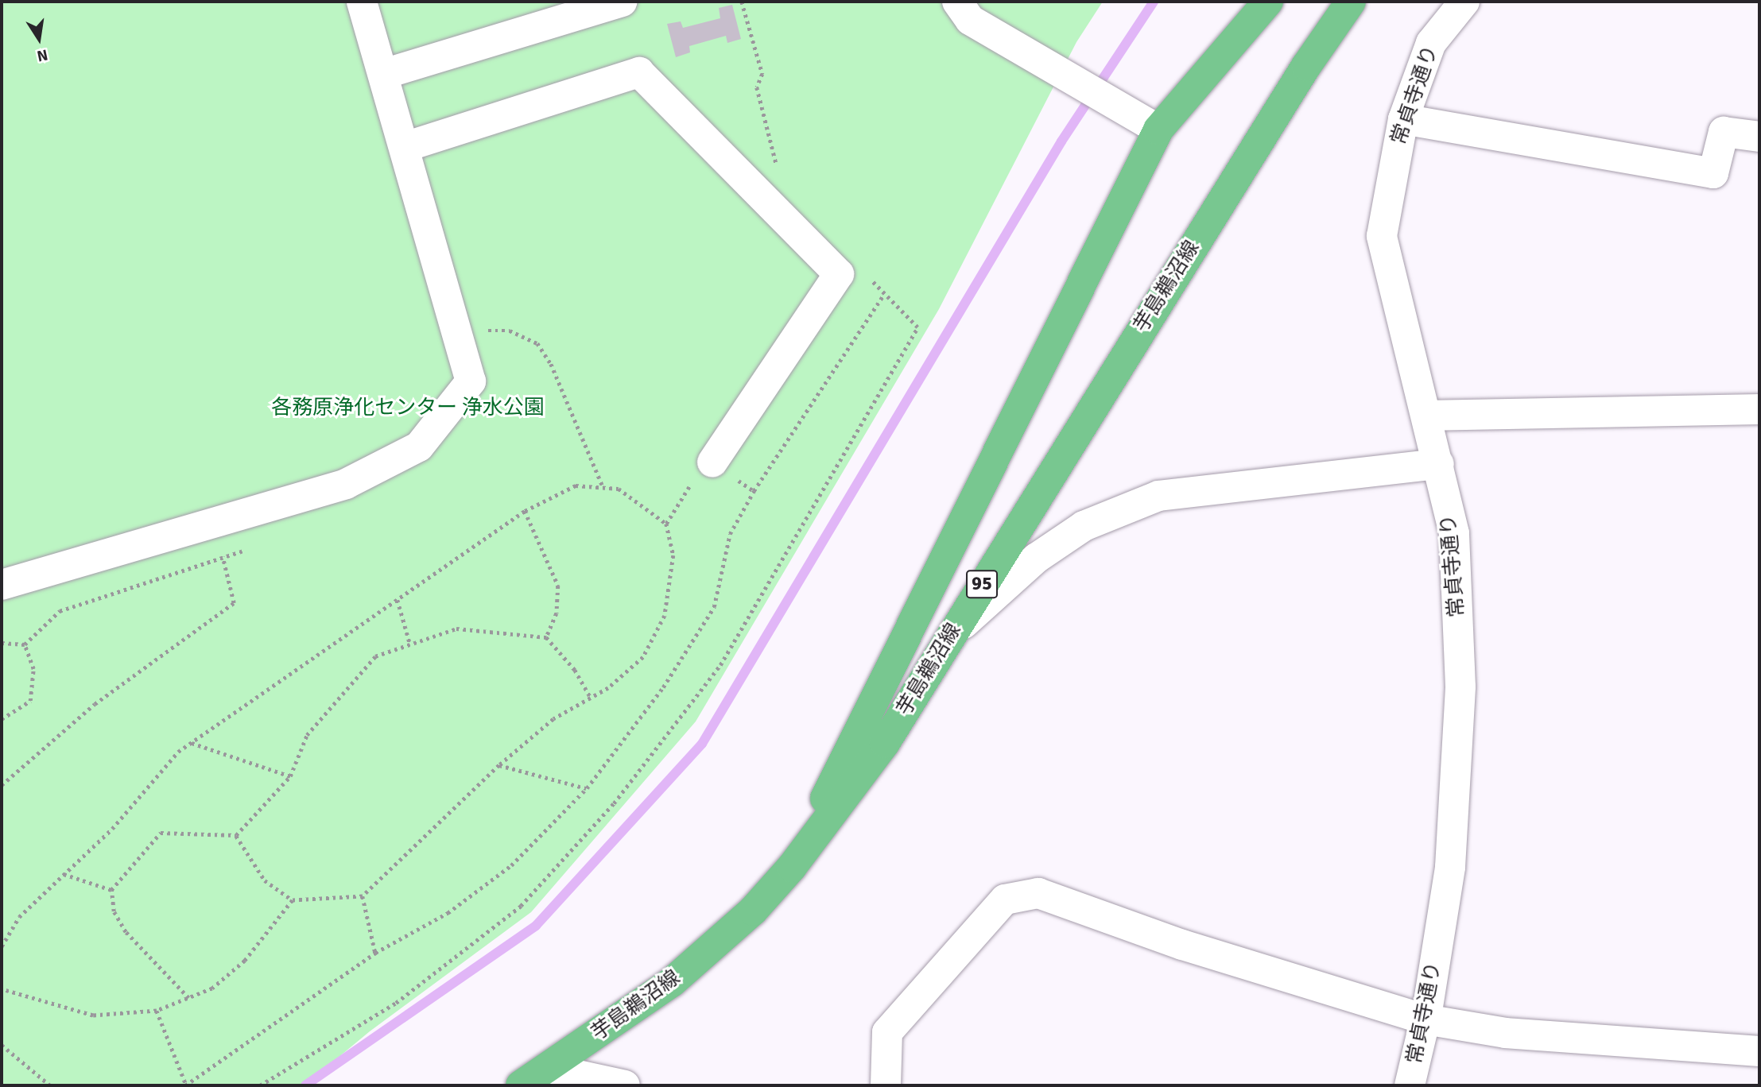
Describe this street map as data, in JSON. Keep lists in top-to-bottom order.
{
  "streets": {
    "main road": ["芋島鵜沼線", "95"],
    "street": ["常貞寺通り"]
  },
  "parks": ["各務原浄化センター 浄水公園"],
  "north": "bottom"
}
